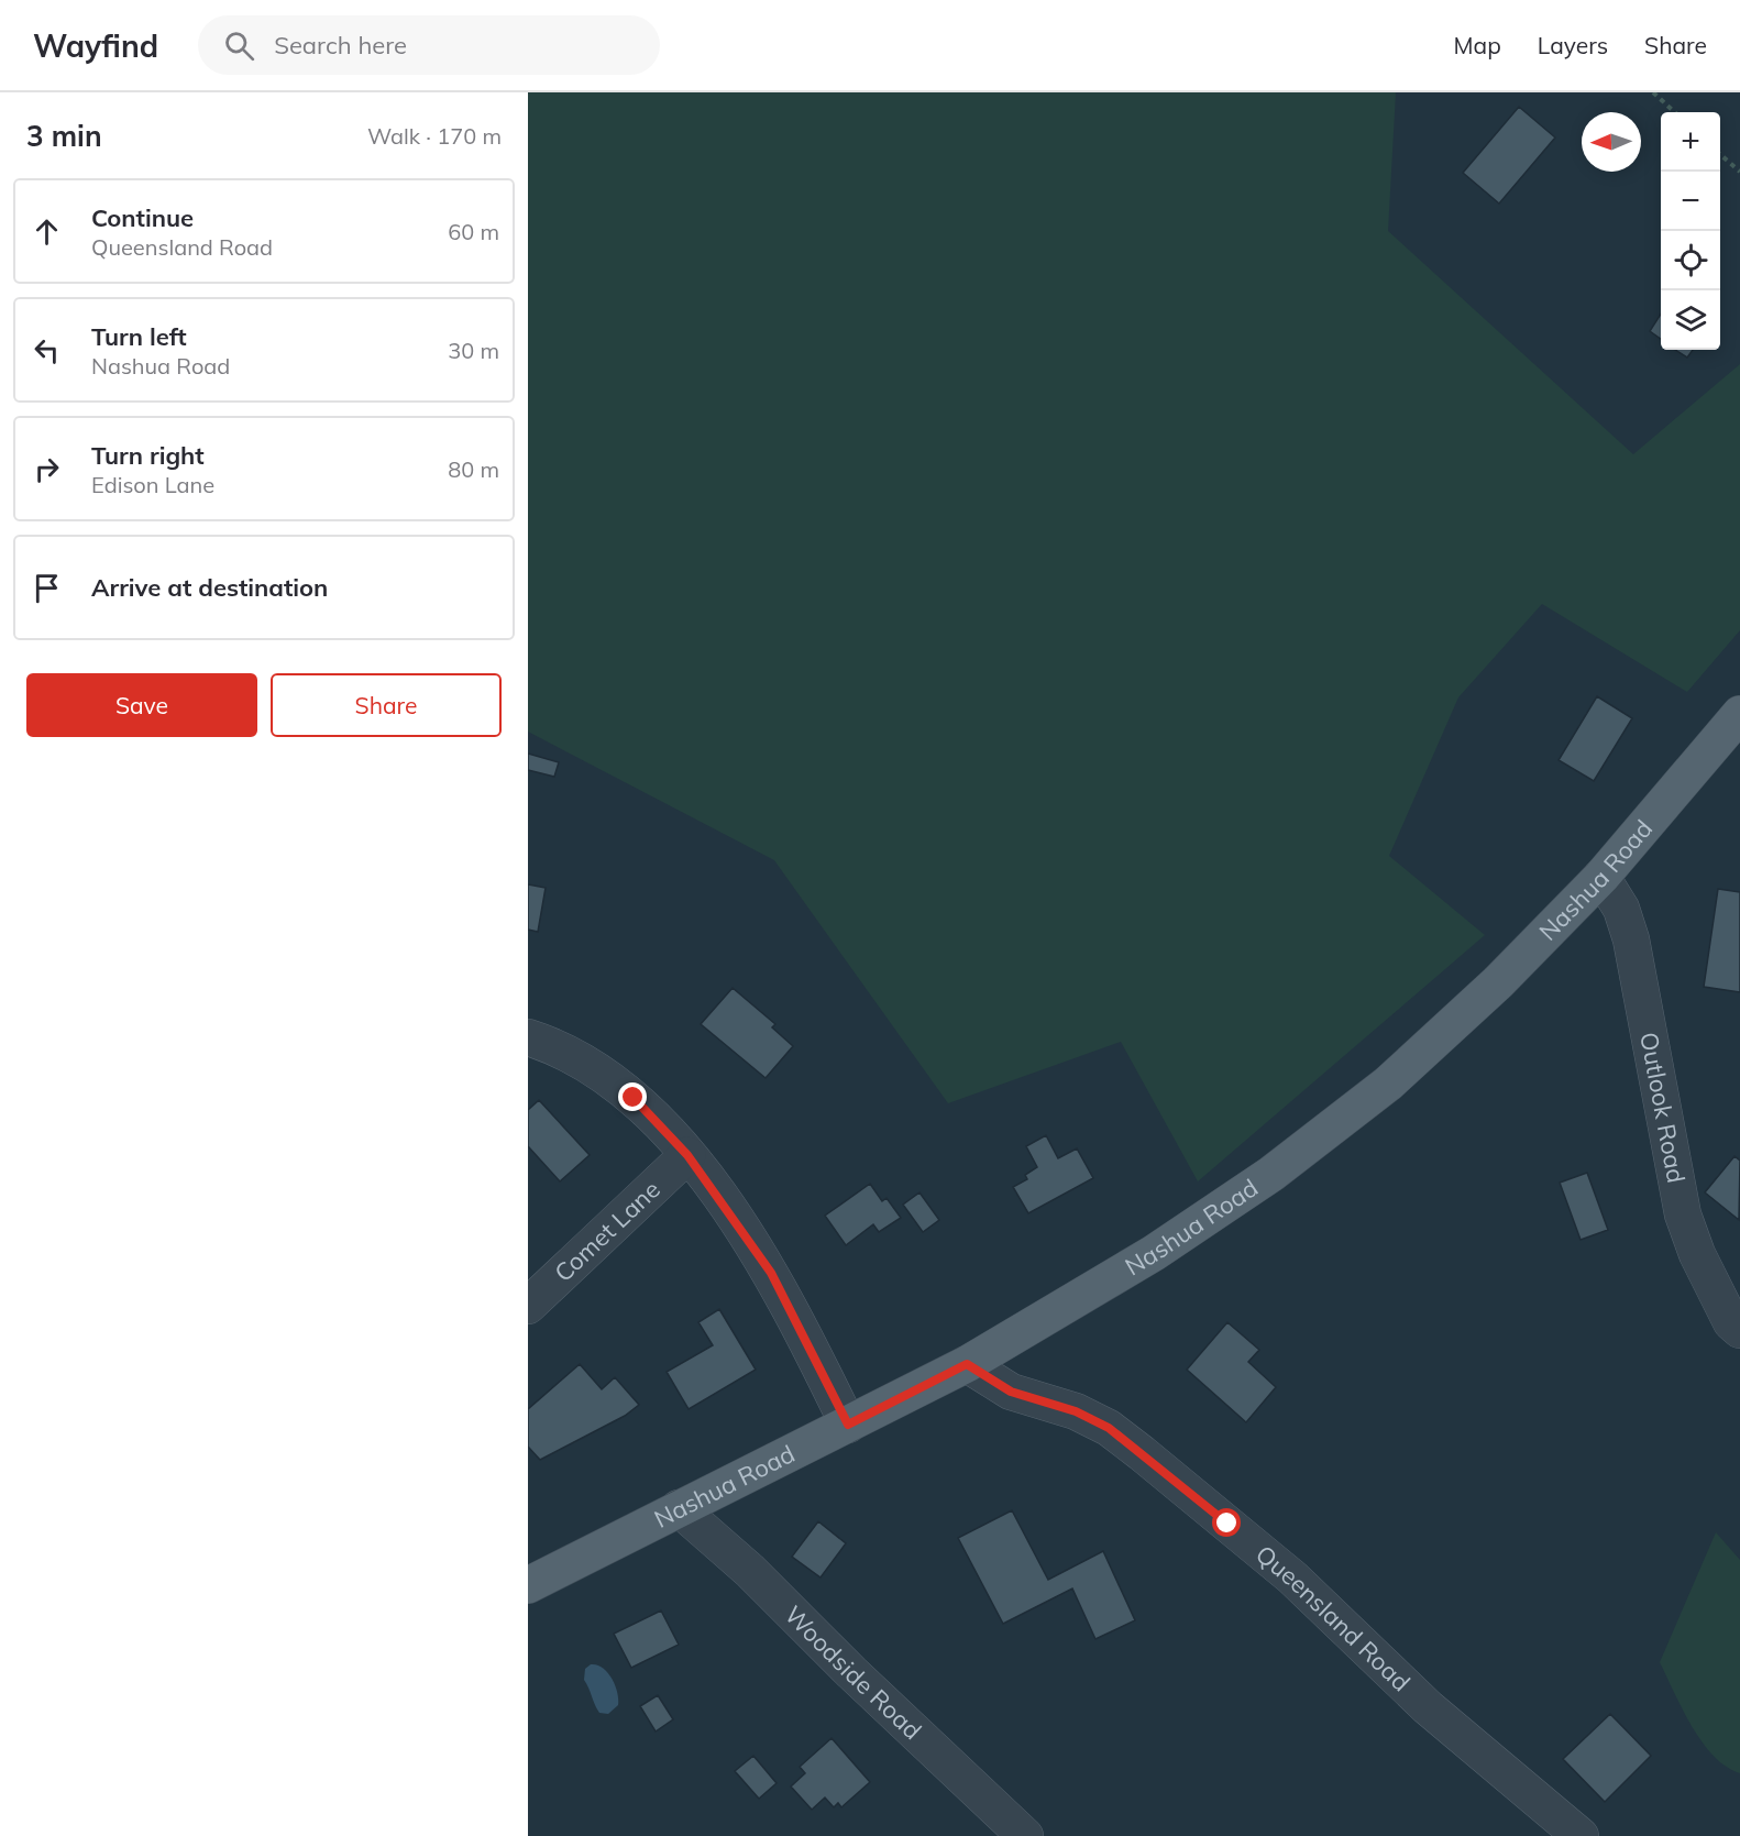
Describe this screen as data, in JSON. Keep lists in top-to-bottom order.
{
  "streets": {
    "main road": ["Nashua Road"],
    "street": [
      "Outlook Road",
      "Comet Lane",
      "Queensland Road",
      "Woodside Road"
    ]
  },
  "crossings": [
    ["Nashua Road", "Outlook Road"],
    ["Nashua Road", "Queensland Road"],
    ["Nashua Road", "Woodside Road"]
  ],
  "north": "left",
  "page": {
    "header": "Wayfind",
    "search": "Search here",
    "nav": ["Map", "Layers", "Share"],
    "heading": ["3 min", "Walk · 170 m"],
    "map_buttons": ["+", "−"],
    "list": [
      ["Continue", "Queensland Road", "60 m"],
      ["Turn left", "Nashua Road", "30 m"],
      ["Turn right", "Edison Lane", "80 m"],
      "Arrive at destination"
    ],
    "buttons": ["Save", "Share"]
  }
}
